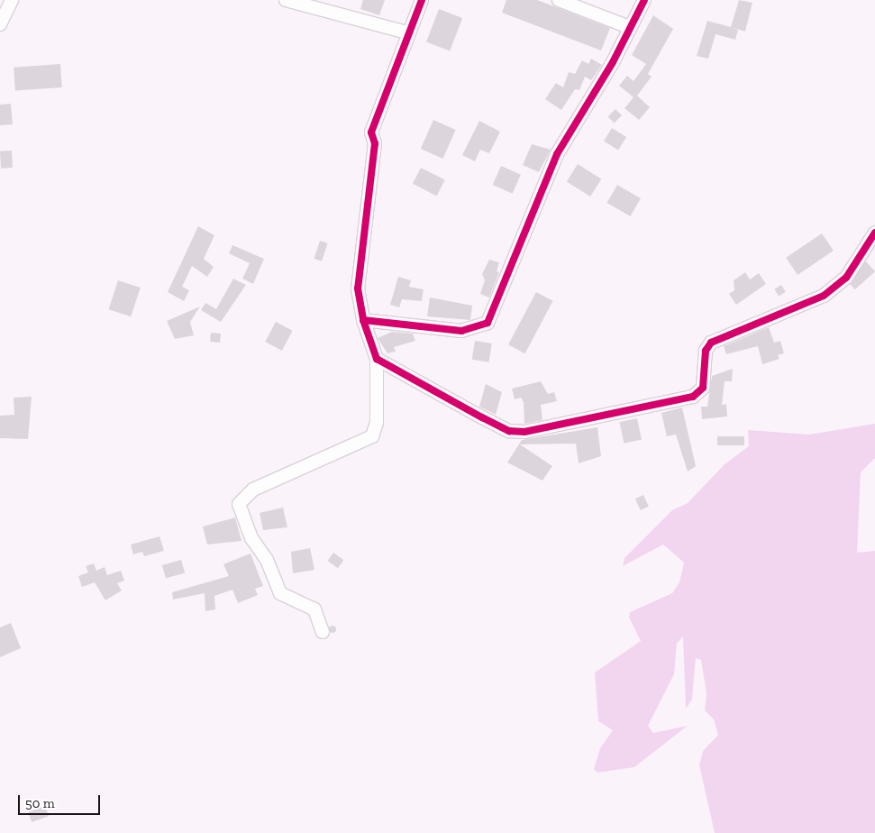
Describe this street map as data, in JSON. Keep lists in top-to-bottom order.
{
  "scale_bar": "50 m"
}
